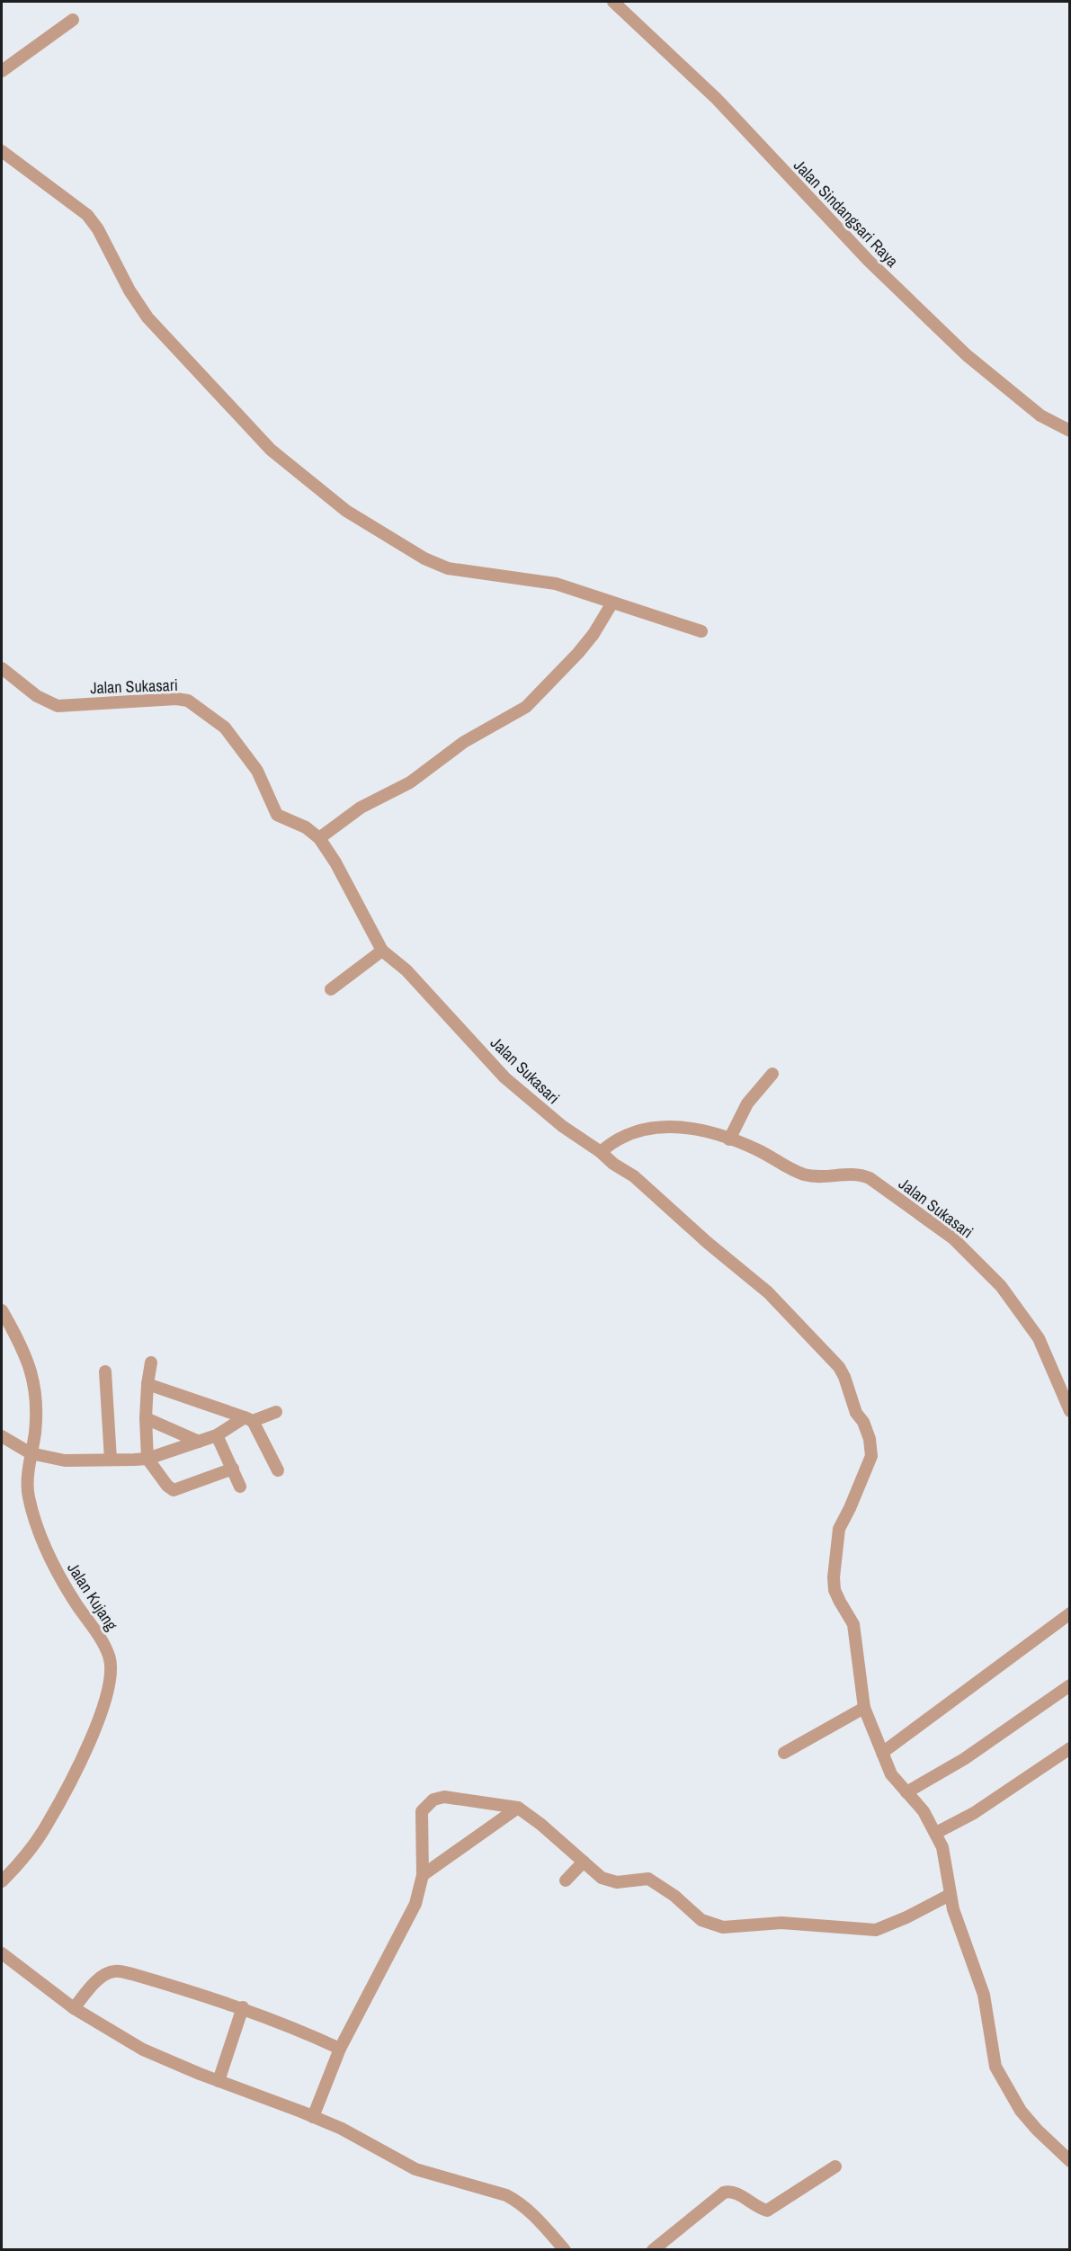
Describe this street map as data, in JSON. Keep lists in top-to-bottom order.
{
  "streets": {
    "street": ["Jalan Sindangsari Raya", "Jalan Sukasari", "Jalan Kujang"]
  }
}
